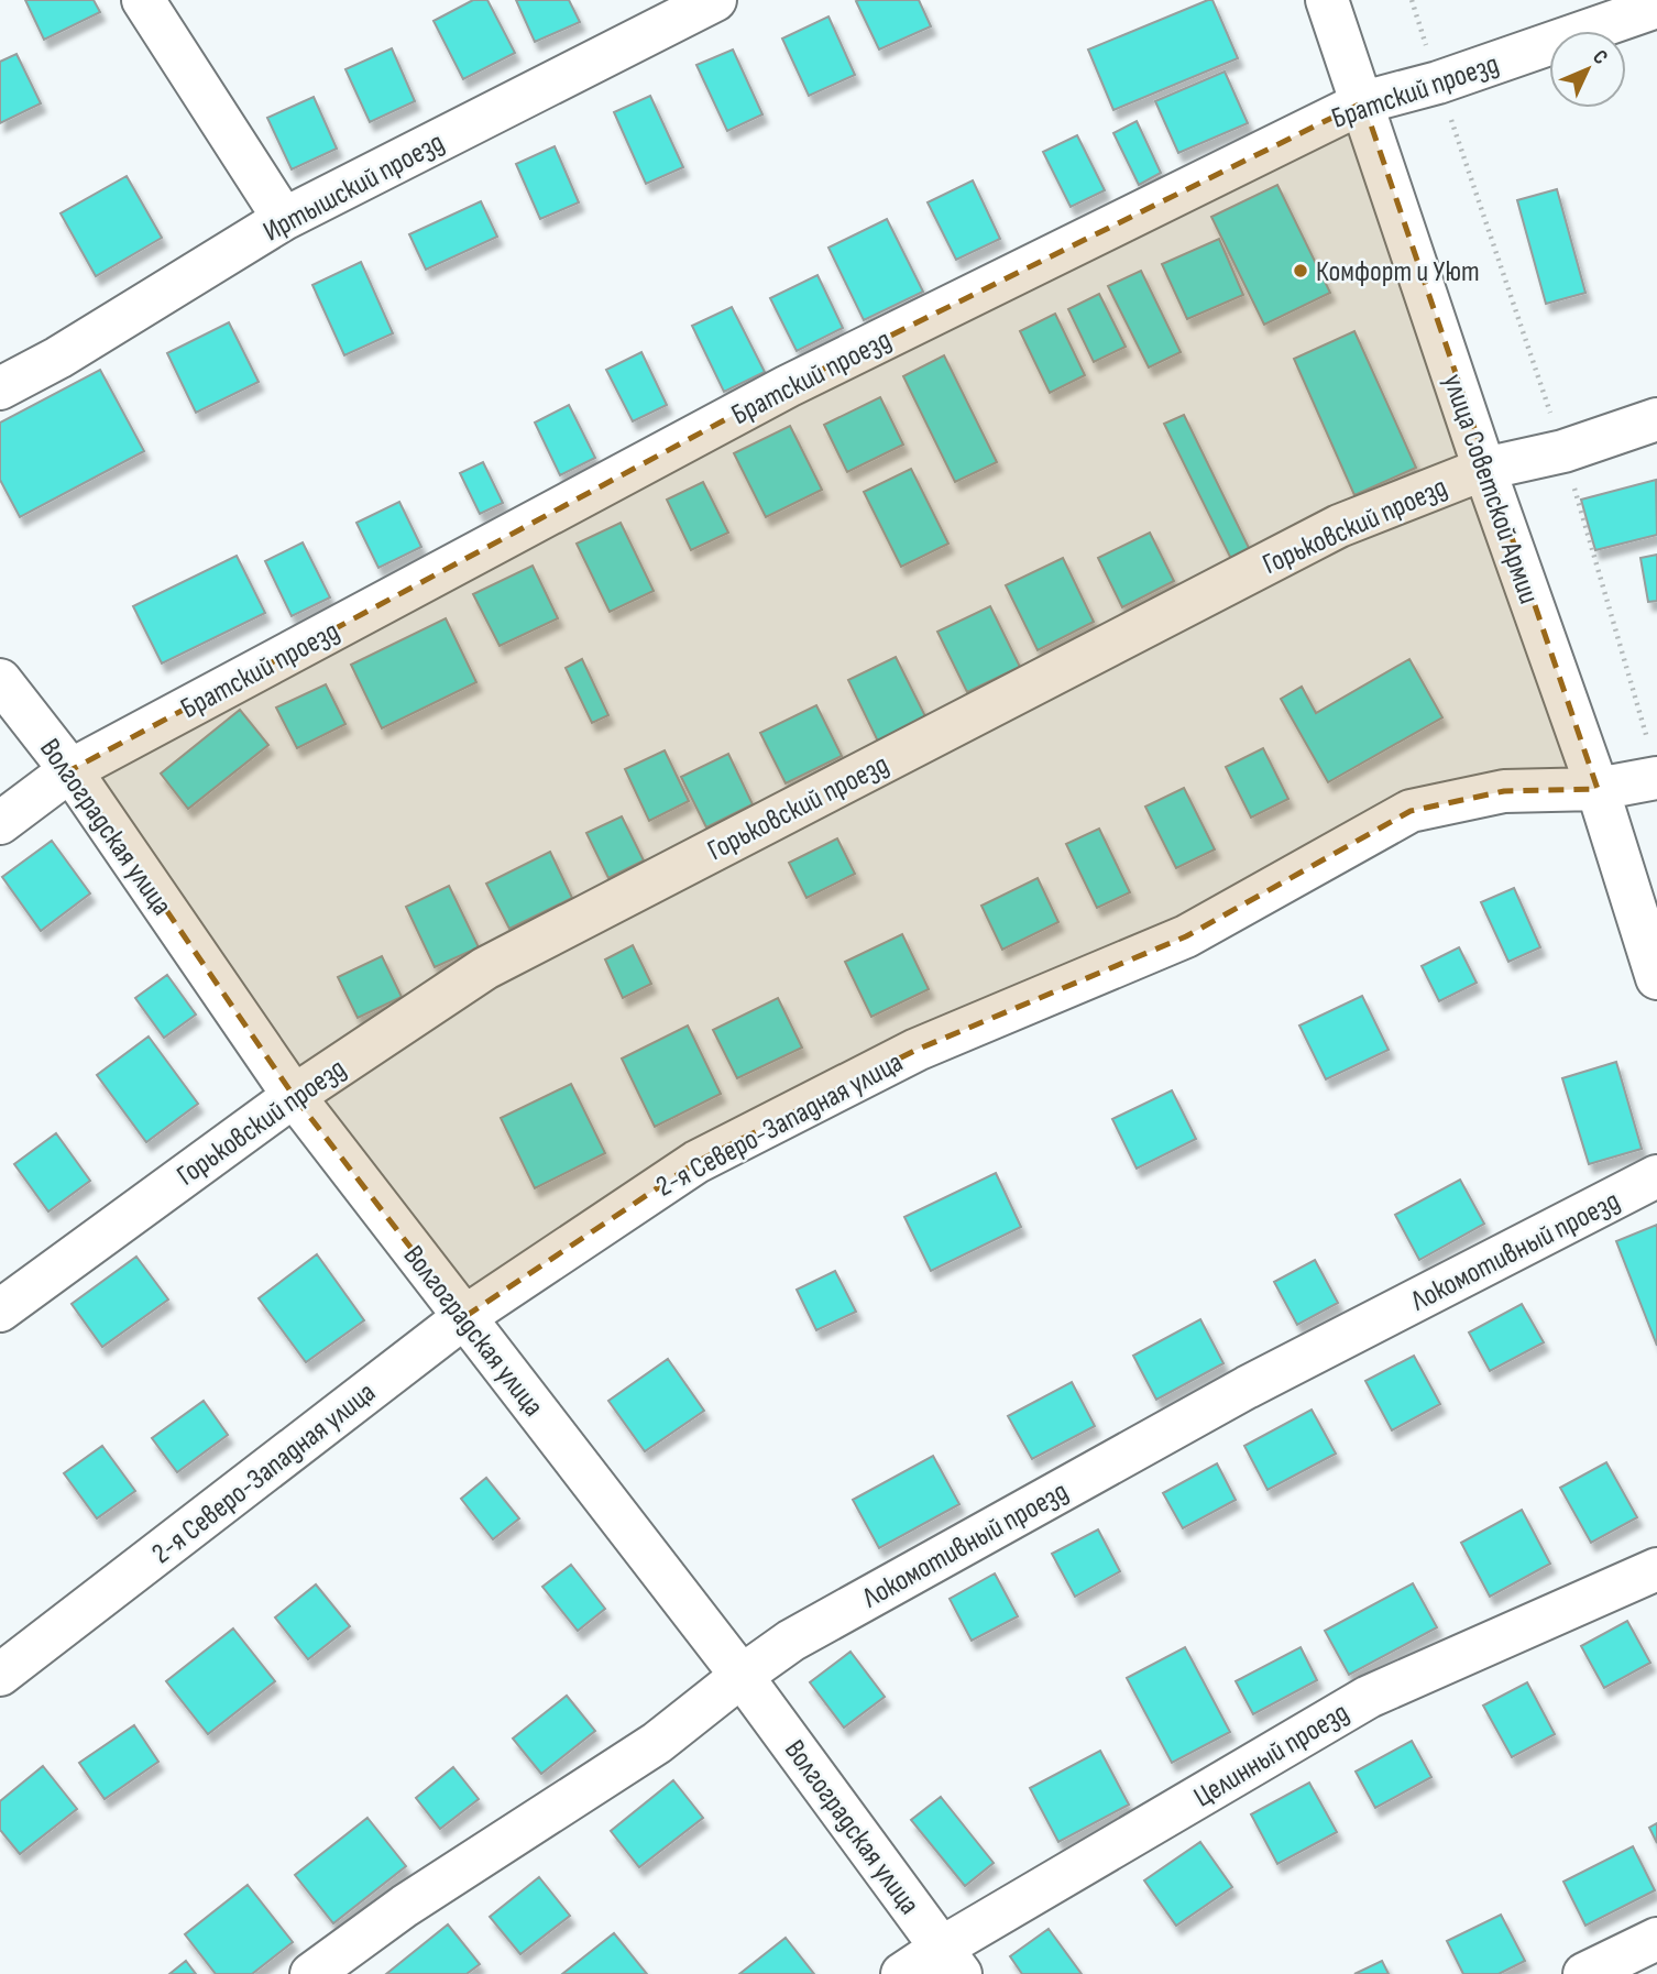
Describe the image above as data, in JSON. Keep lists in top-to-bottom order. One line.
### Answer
{"streets":{"street":["Братский проезд","Иртышский проезд","улица Советской Армии","Горьковский проезд","Волгоградская улица","2-я Северо-Западная улица","Локомотивный проезд","Целинный проезд"]},"crossings":[["Братский проезд","улица Советской Армии"],["Братский проезд","Волгоградская улица"],["улица Советской Армии","Горьковский проезд"],["улица Советской Армии","2-я Северо-Западная улица"],["Горьковский проезд","Волгоградская улица"],["Волгоградская улица","2-я Северо-Западная улица"],["Волгоградская улица","Локомотивный проезд"],["Волгоградская улица","Целинный проезд"]],"places":["Комфорт и Уют"],"north":"top right"}
